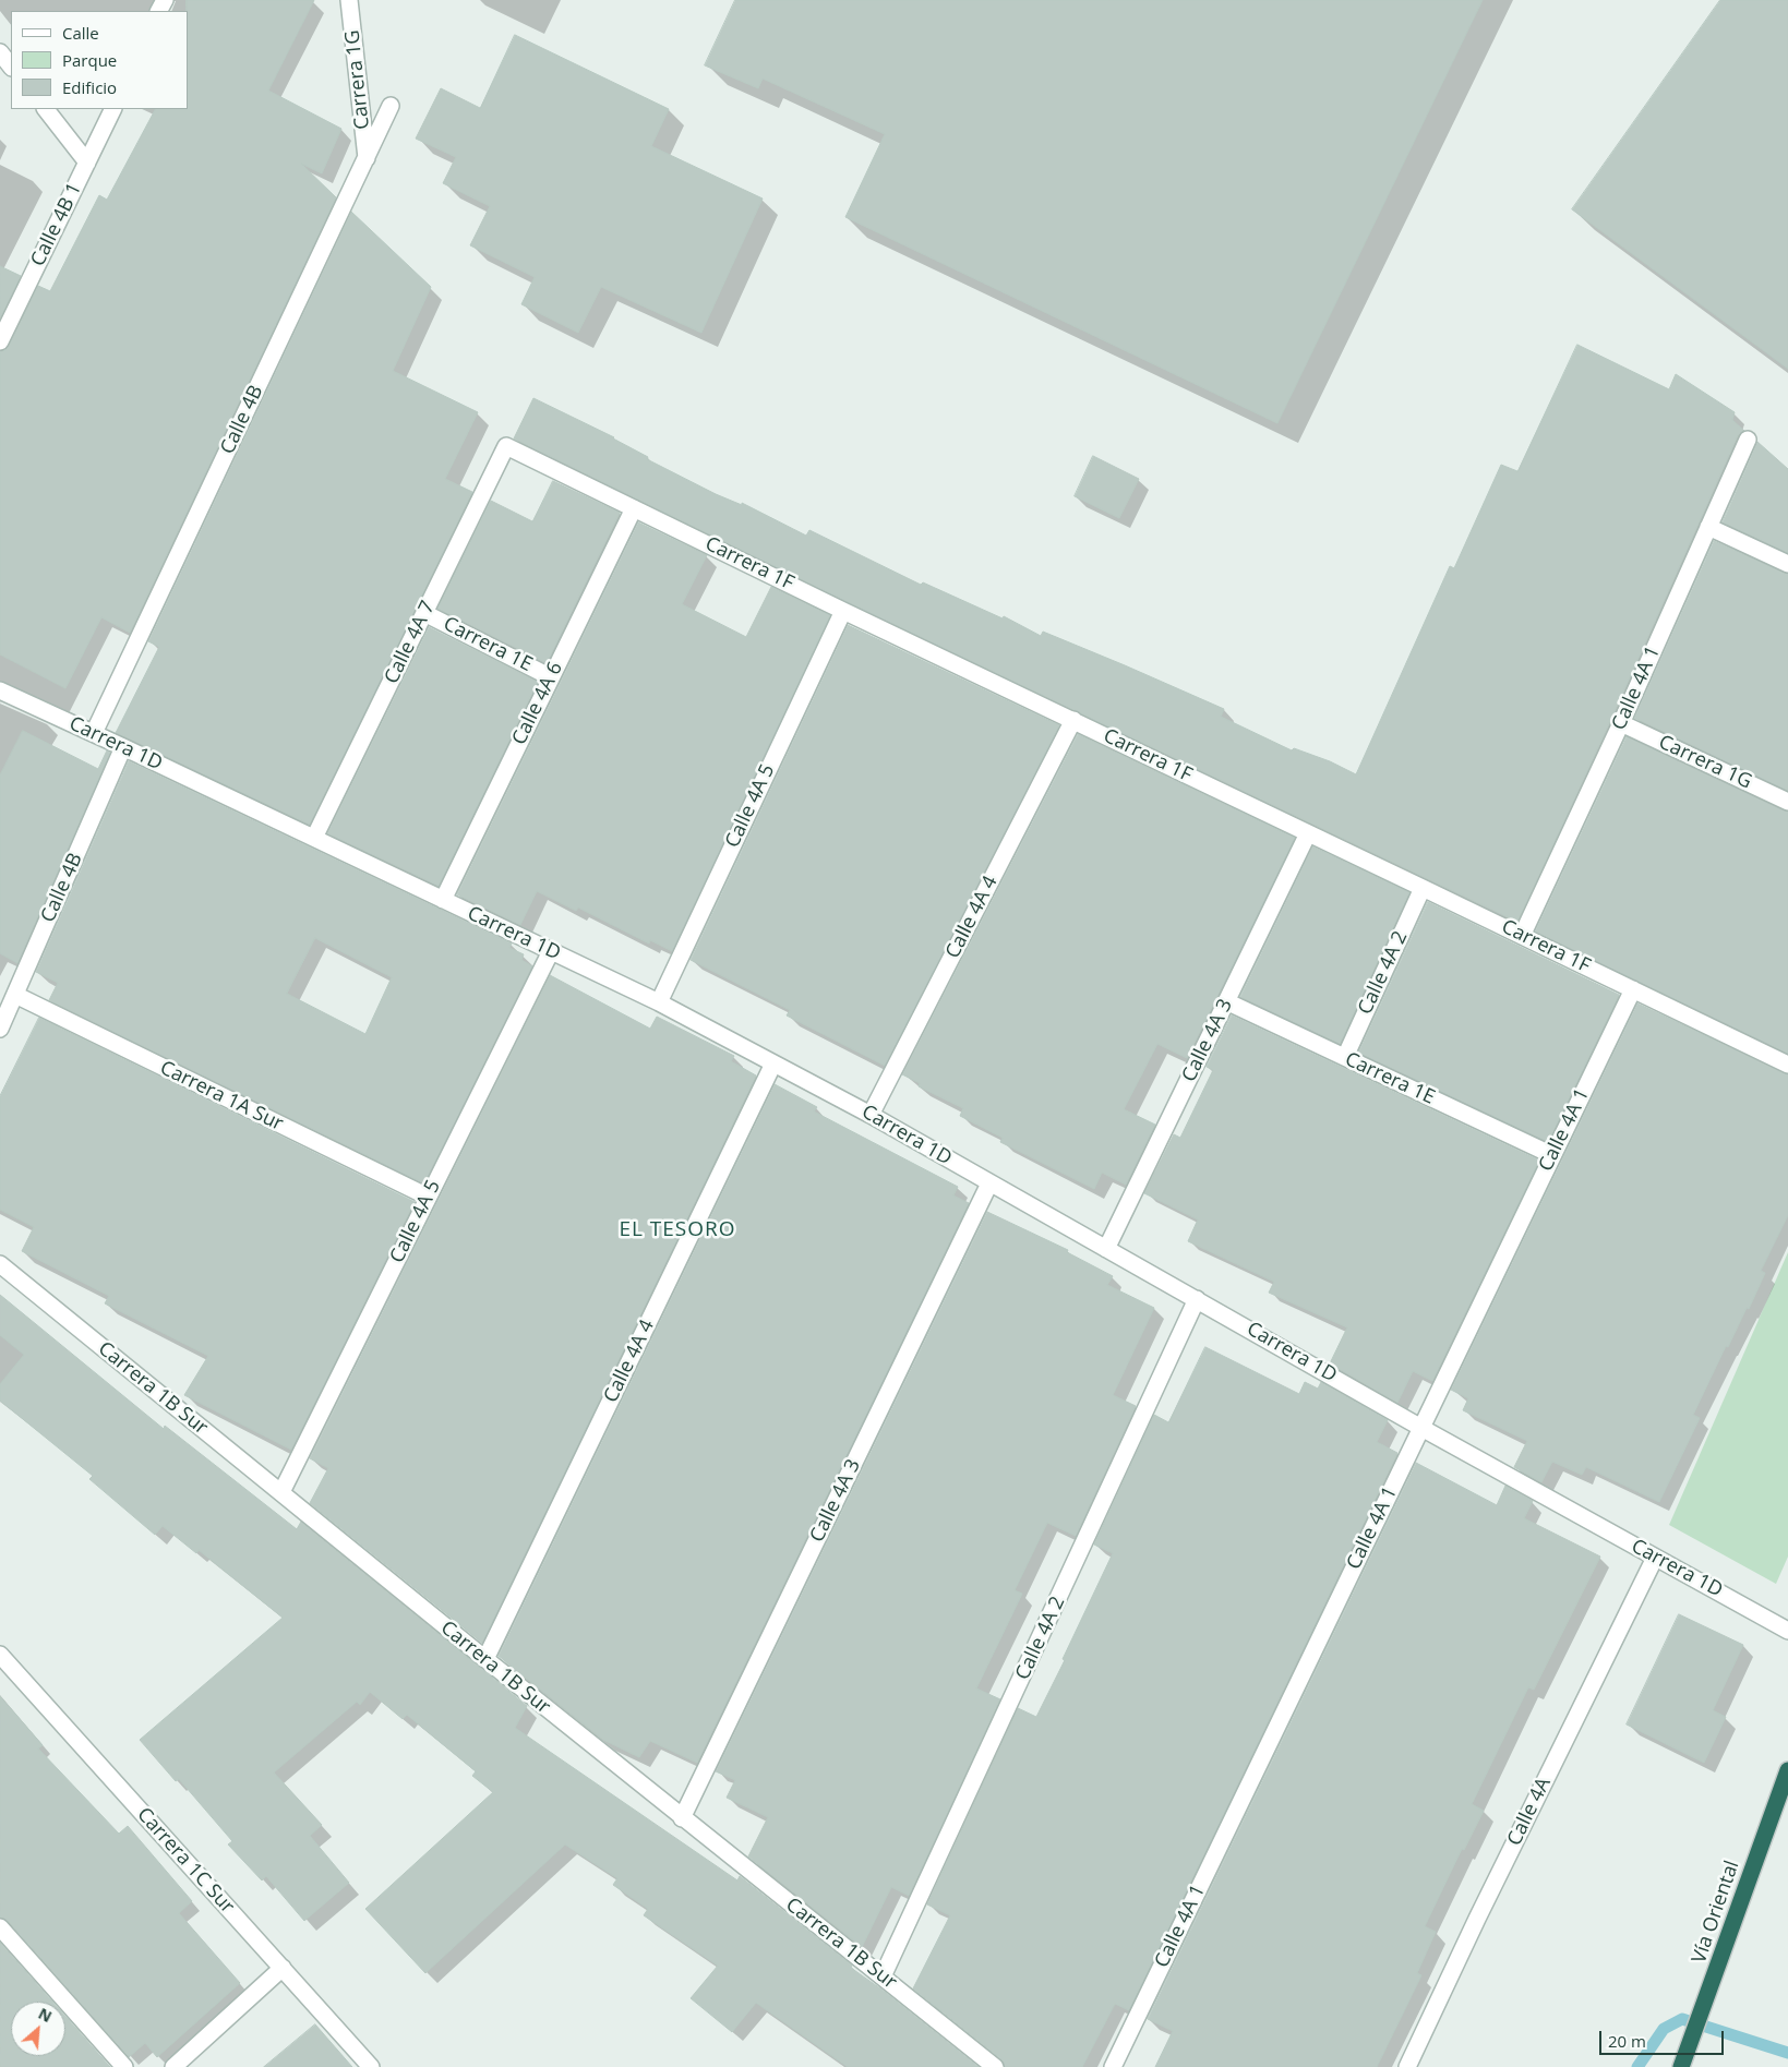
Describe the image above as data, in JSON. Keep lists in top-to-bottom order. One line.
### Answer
{"streets":{"highway":["Vía Oriental"],"street":["Carrera 1G","Calle 4B 1","Calle 4B","Carrera 1F","Calle 4A 7","Carrera 1E","Calle 4A 1","Calle 4A 6","Carrera 1D","Calle 4A 5","Calle 4A 4","Calle 4A 2","Calle 4A 3","Carrera 1A Sur","Carrera 1B Sur","Calle 4A","Carrera 1C Sur"]},"crossings":[["Carrera 1G","Calle 4B"],["Carrera 1G","Calle 4A 1"],["Calle 4B","Carrera 1D"],["Calle 4B","Carrera 1A Sur"],["Carrera 1F","Calle 4A 7"],["Carrera 1F","Calle 4A 1"],["Carrera 1F","Calle 4A 6"],["Carrera 1F","Calle 4A 5"],["Carrera 1F","Calle 4A 4"],["Carrera 1F","Calle 4A 2"],["Carrera 1F","Calle 4A 3"],["Calle 4A 7","Carrera 1E"],["Calle 4A 7","Carrera 1D"],["Carrera 1E","Calle 4A 1"],["Carrera 1E","Calle 4A 6"],["Carrera 1E","Calle 4A 2"],["Carrera 1E","Calle 4A 3"],["Calle 4A 1","Carrera 1D"],["Calle 4A 6","Carrera 1D"],["Carrera 1D","Calle 4A 5"],["Carrera 1D","Calle 4A 4"],["Carrera 1D","Calle 4A 2"],["Carrera 1D","Calle 4A 3"],["Carrera 1D","Calle 4A"],["Calle 4A 5","Carrera 1A Sur"],["Calle 4A 5","Carrera 1B Sur"],["Calle 4A 4","Carrera 1B Sur"],["Calle 4A 2","Carrera 1B Sur"],["Calle 4A 3","Carrera 1B Sur"]],"districts":["EL TESORO"],"legend":["Calle","Parque","Edificio"],"scale_bar":"20 m","north":"top right"}
